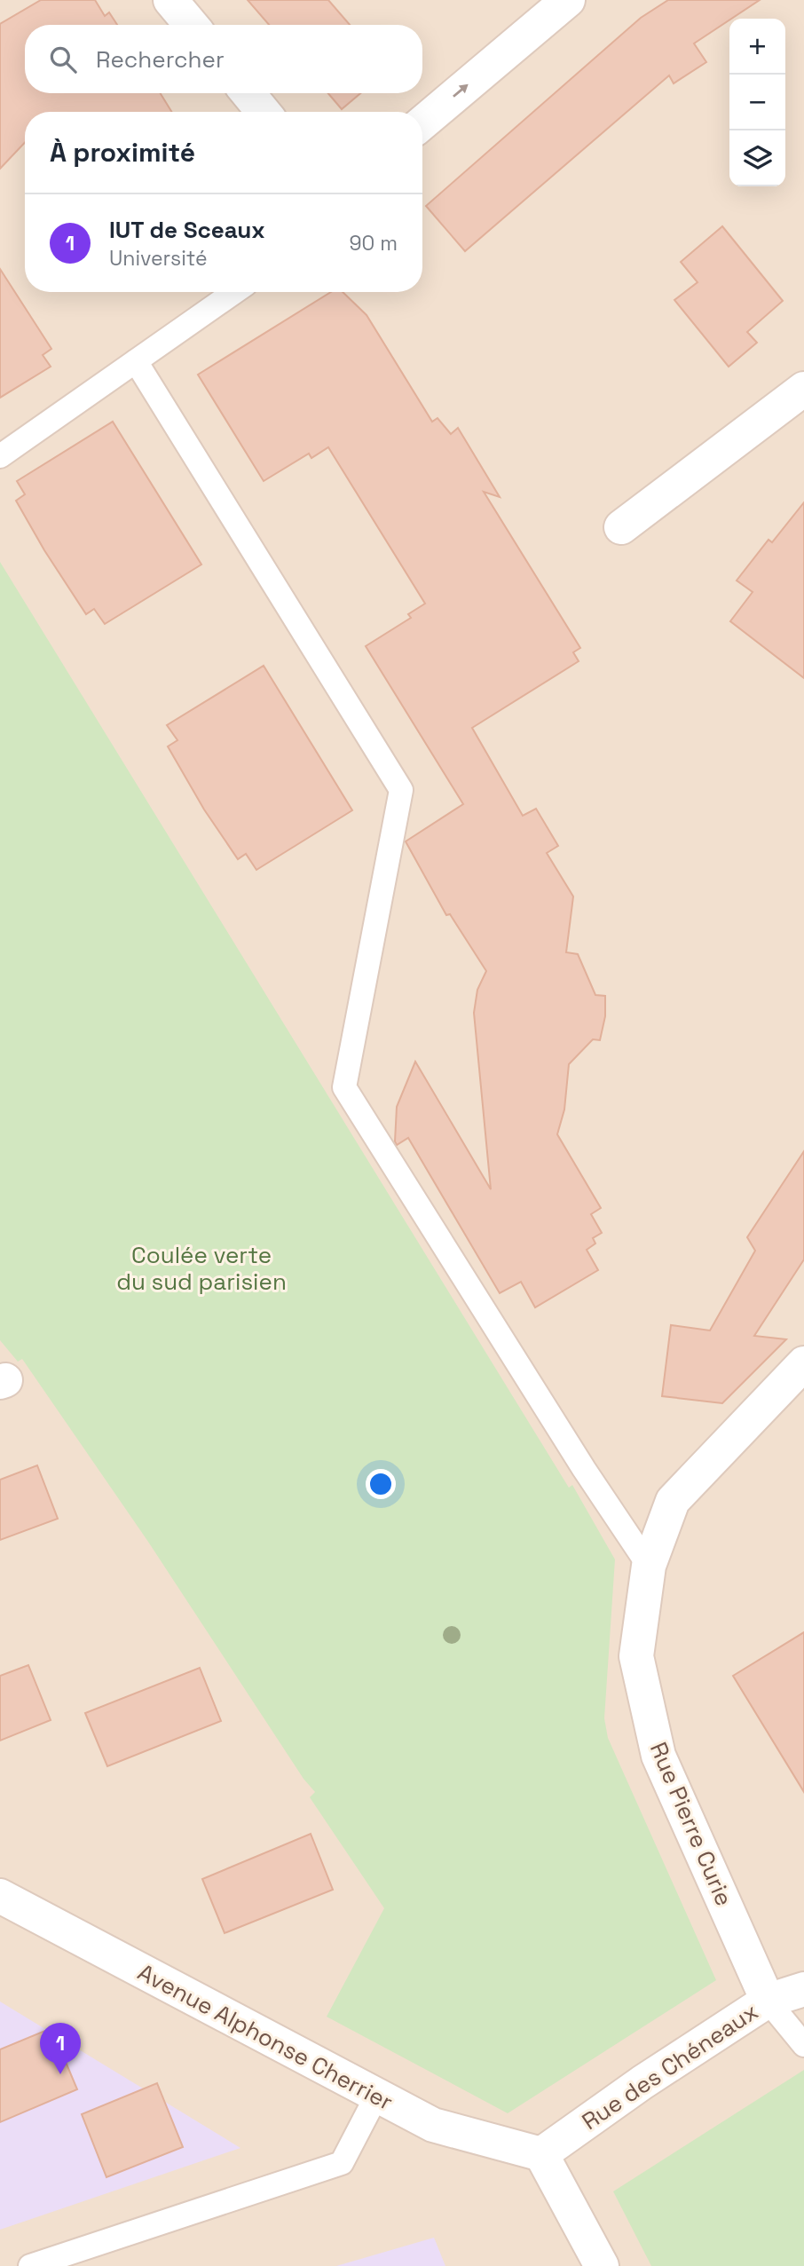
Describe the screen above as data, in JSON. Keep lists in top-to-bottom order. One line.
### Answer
{"streets":{"street":["Rue Pierre Curie","Avenue Alphonse Cherrier","Rue des Chéneaux"]},"crossings":[["Rue Pierre Curie","Rue des Chéneaux"],["Avenue Alphonse Cherrier","Rue des Chéneaux"]],"parks":["Coulée verte du sud parisien"],"page":{"map_buttons":["+","−"],"search":"Rechercher","heading":"À proximité","list":[{"mark":"1","name":"IUT de Sceaux","note":"Université","value":"90 m"}],"pins":"1"}}
